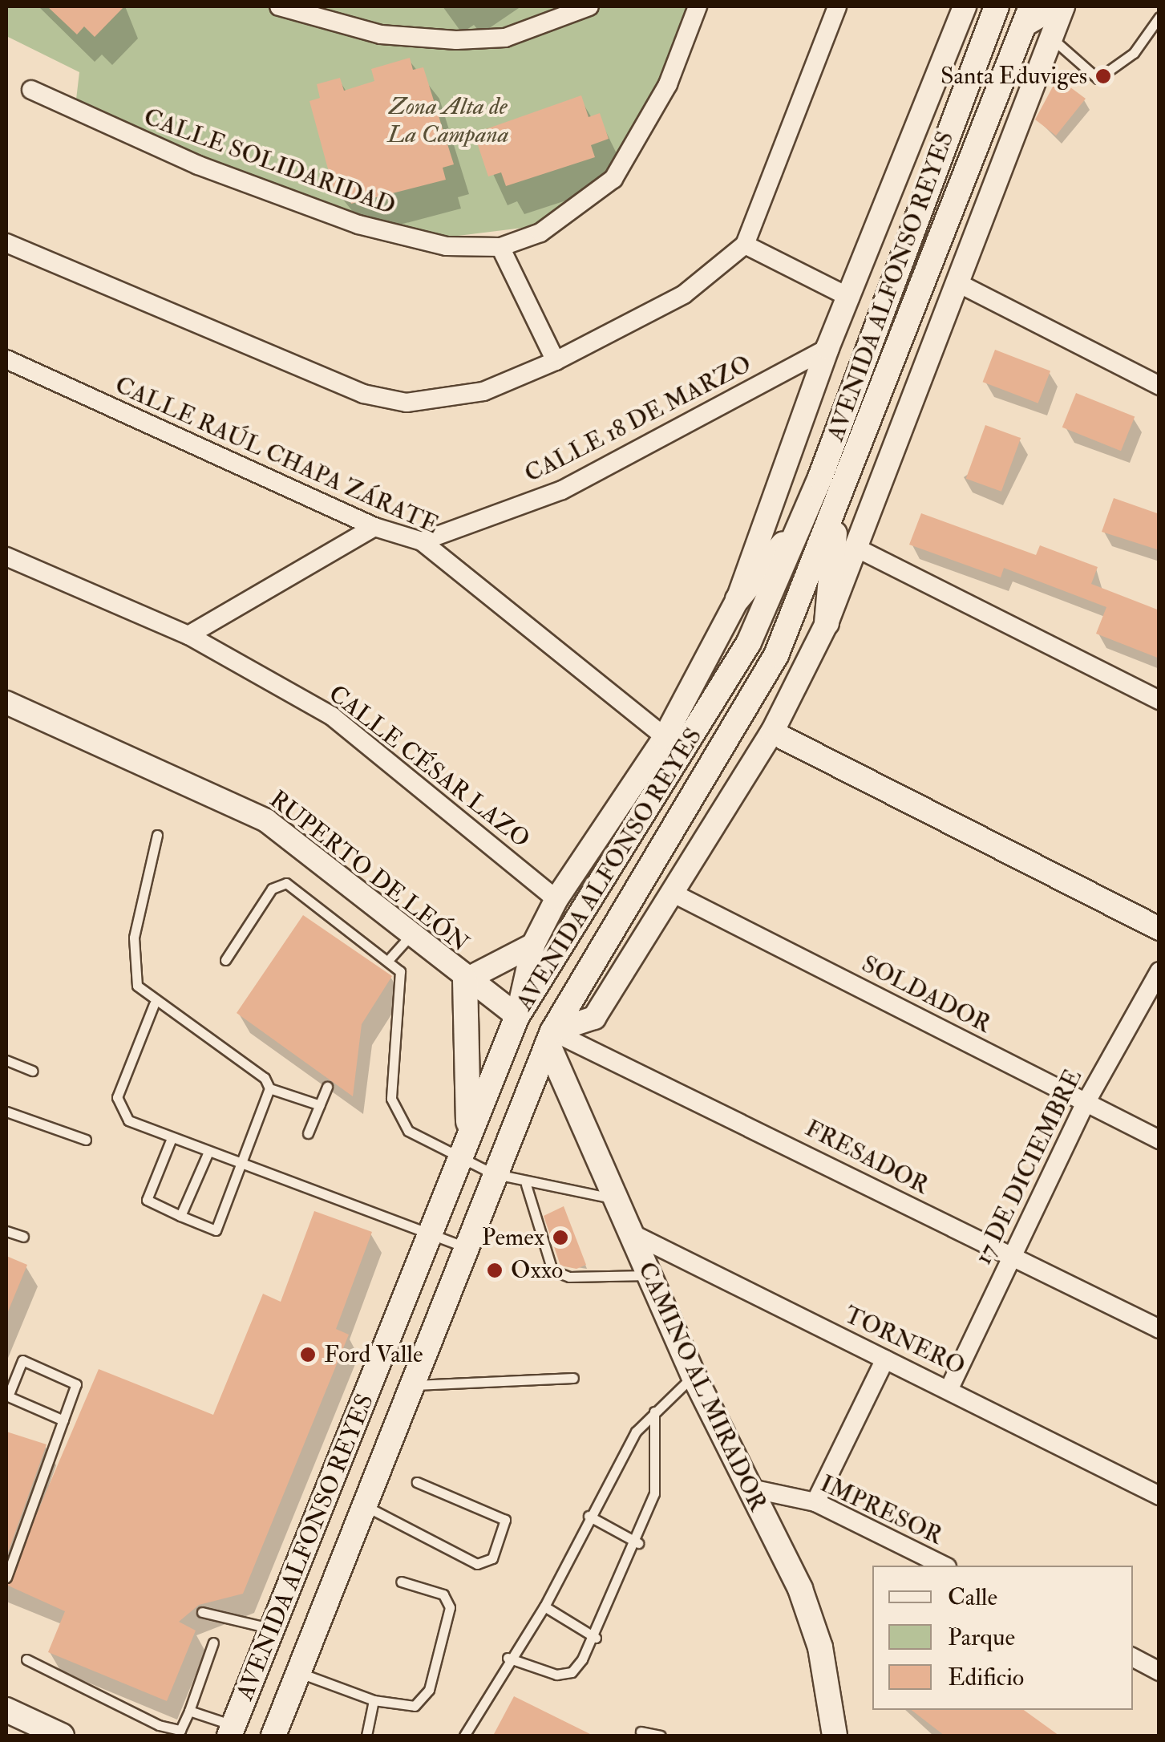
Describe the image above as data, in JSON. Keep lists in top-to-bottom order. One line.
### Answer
{"streets":{"main road":["AVENIDA ALFONSO REYES","CAMINO AL MIRADOR"],"street":["CALLE SOLIDARIDAD","CALLE 18 DE MARZO","CALLE RAÚL CHAPA ZÁRATE","CALLE CÉSAR LAZO","RUPERTO DE LEÓN","SOLDADOR","FRESADOR","17 DE DICIEMBRE","TORNERO","IMPRESOR"]},"crossings":[["AVENIDA ALFONSO REYES","RUPERTO DE LEÓN"],["AVENIDA ALFONSO REYES","FRESADOR"],["AVENIDA ALFONSO REYES","CAMINO AL MIRADOR"],["CALLE 18 DE MARZO","CALLE RAÚL CHAPA ZÁRATE"],["SOLDADOR","17 DE DICIEMBRE"],["FRESADOR","17 DE DICIEMBRE"],["FRESADOR","CAMINO AL MIRADOR"],["17 DE DICIEMBRE","TORNERO"],["TORNERO","CAMINO AL MIRADOR"],["CAMINO AL MIRADOR","IMPRESOR"]],"parks":["Zona Alta de La Campana"],"places":["Santa Eduviges","Pemex","Oxxo","Ford Valle"],"legend":["Calle","Parque","Edificio"]}
